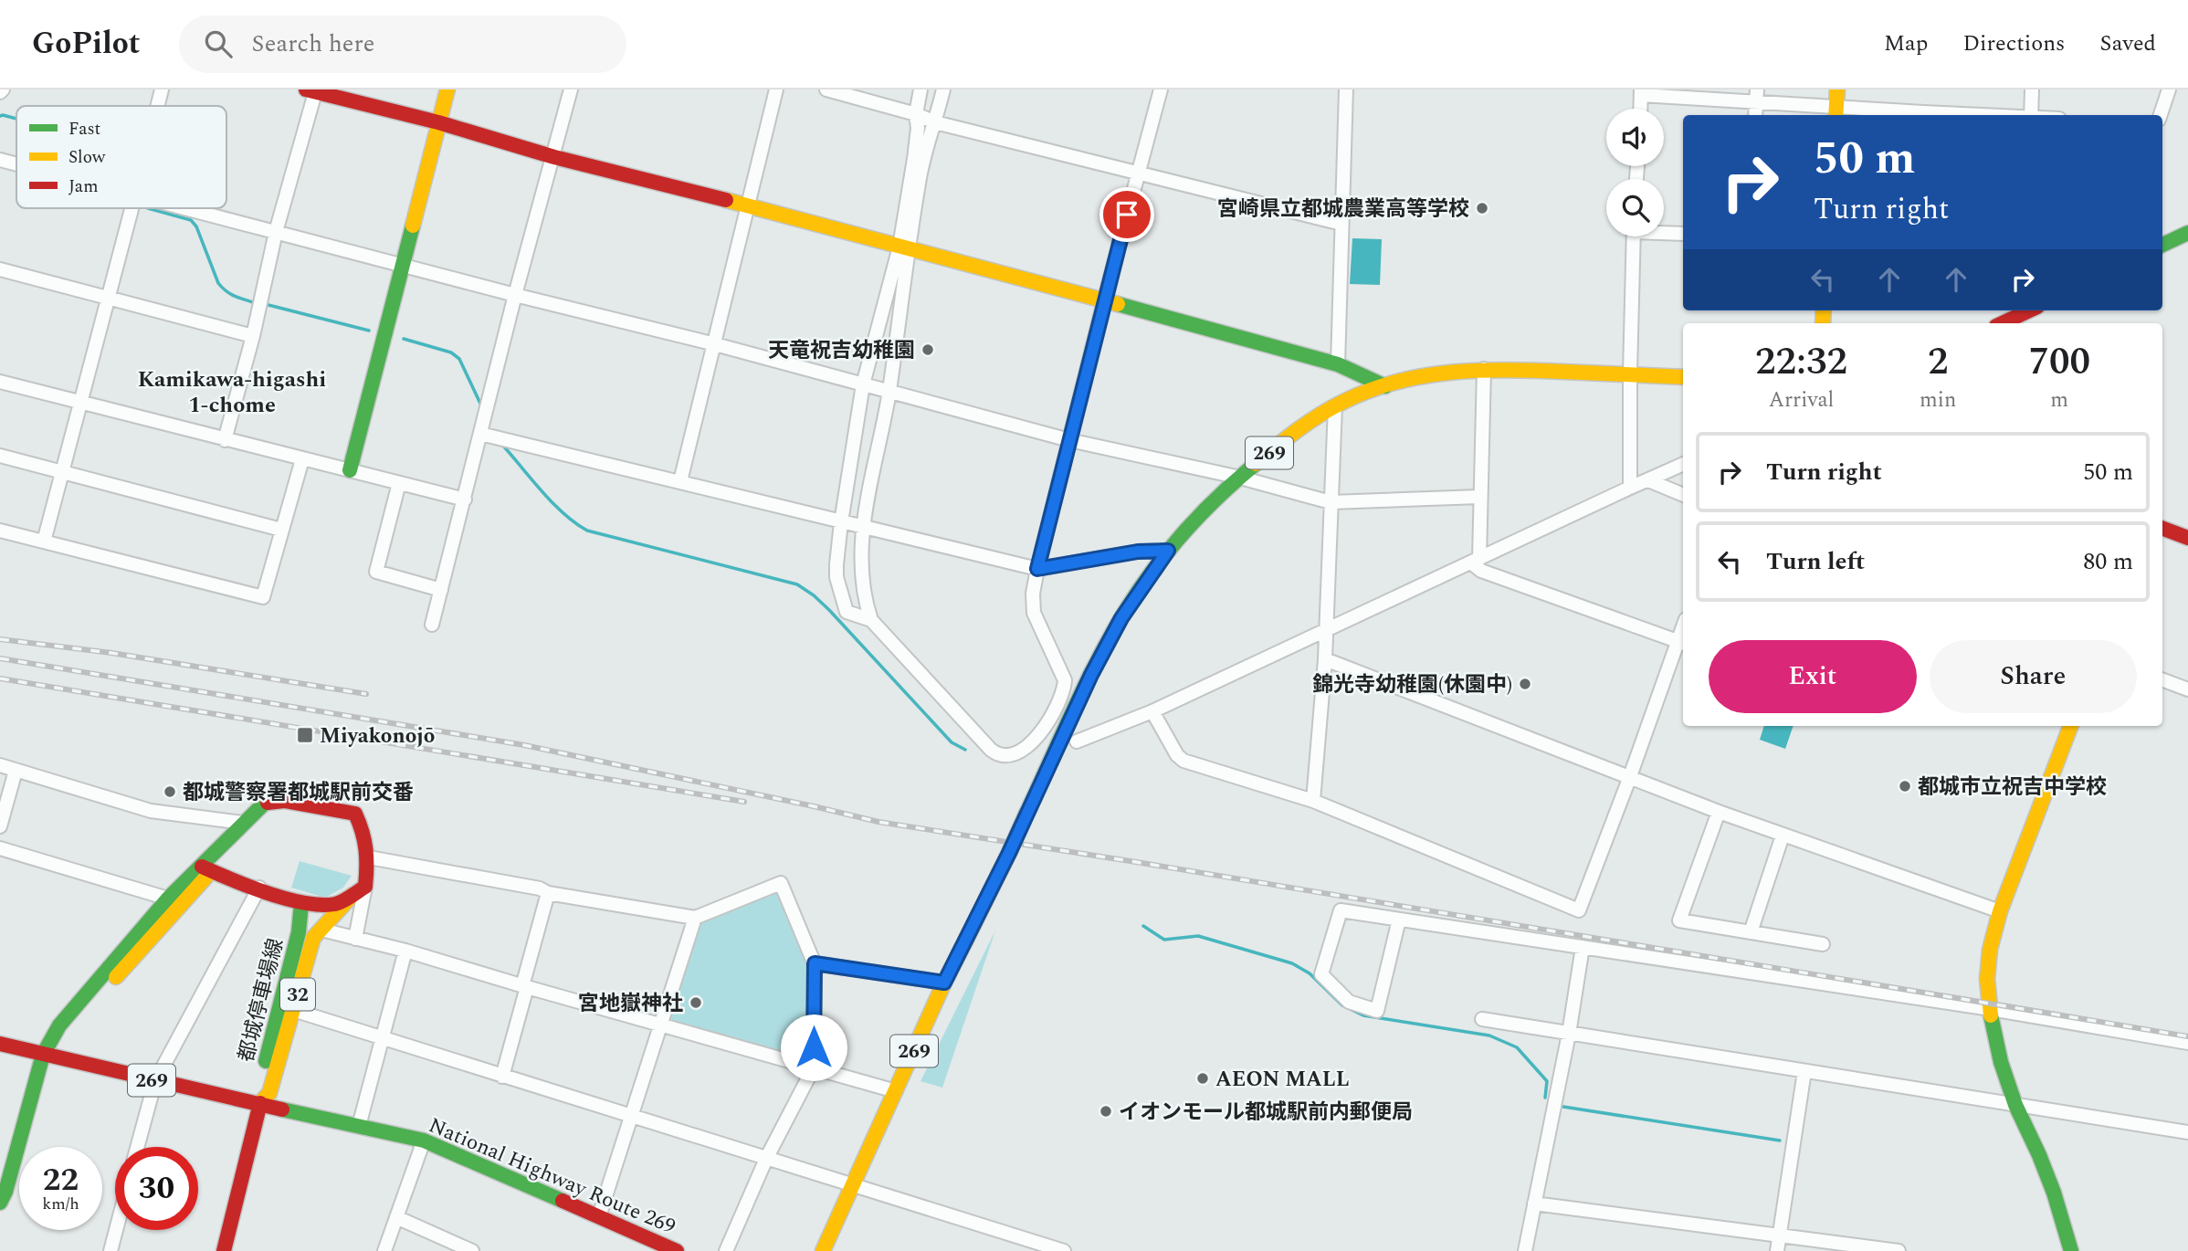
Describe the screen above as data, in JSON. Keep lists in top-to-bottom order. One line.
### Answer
{"streets":{"main road":["269","32","都城停車場線","National Highway Route 269"]},"crossings":[["都城停車場線","National Highway Route 269"]],"districts":["Kamikawa-higashi 1-chome"],"places":{"other":["宮崎県立都城農業高等学校","天竜祝吉幼稚園","錦光寺幼稚園(休園中)","都城市立祝吉中学校","都城警察署都城駅前交番","宮地嶽神社","AEON MALL","イオンモール都城駅前内郵便局"],"transit":["Miyakonojō"]},"legend":["Fast","Slow","Jam"],"page":{"header":"GoPilot","search":"Search here","nav":["Map","Directions","Saved"],"turn":["50 m","Turn right"],"eta":["22:32","Arrival","2","min","700","m"],"list":[{"name":"Turn right","value":"50 m"},{"name":"Turn left","value":"80 m"}],"buttons":["Exit","Share"],"speed":"22 km/h","limit":"30"}}
